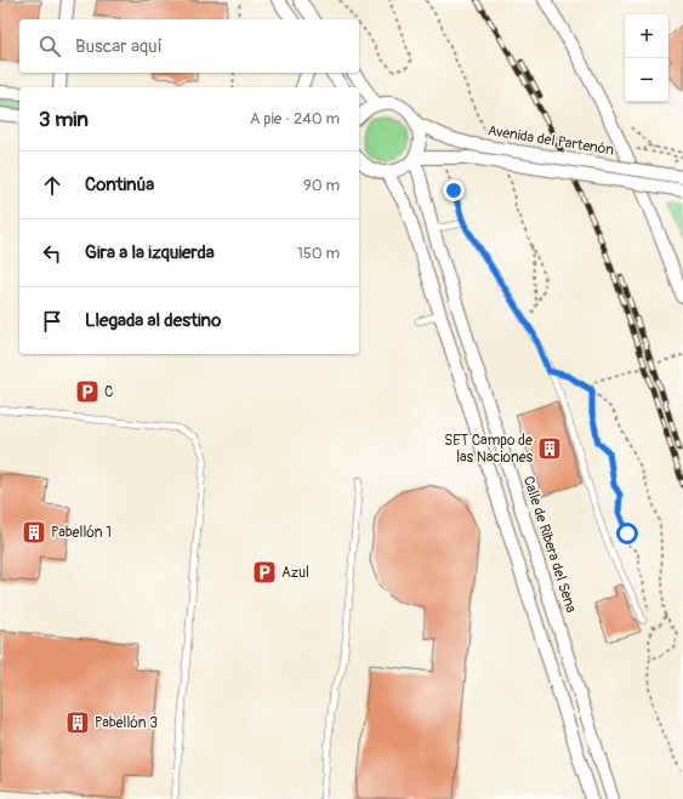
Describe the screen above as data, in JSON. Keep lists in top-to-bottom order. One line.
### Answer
{"streets":{"street":["Avenida del Partenón","Calle de Ribera del Sena"]},"crossings":[["Avenida del Partenón","Calle de Ribera del Sena"]],"places":{"parking":["C","Azul"],"building":["SET Campo de las Naciones","Pabellón 1","Pabellón 3"]},"page":{"map_buttons":["+","−"],"search":"Buscar aquí","heading":["3 min","A pie · 240 m"],"list":[["Continúa","90 m"],["Gira a la izquierda","150 m"],"Llegada al destino"]}}
